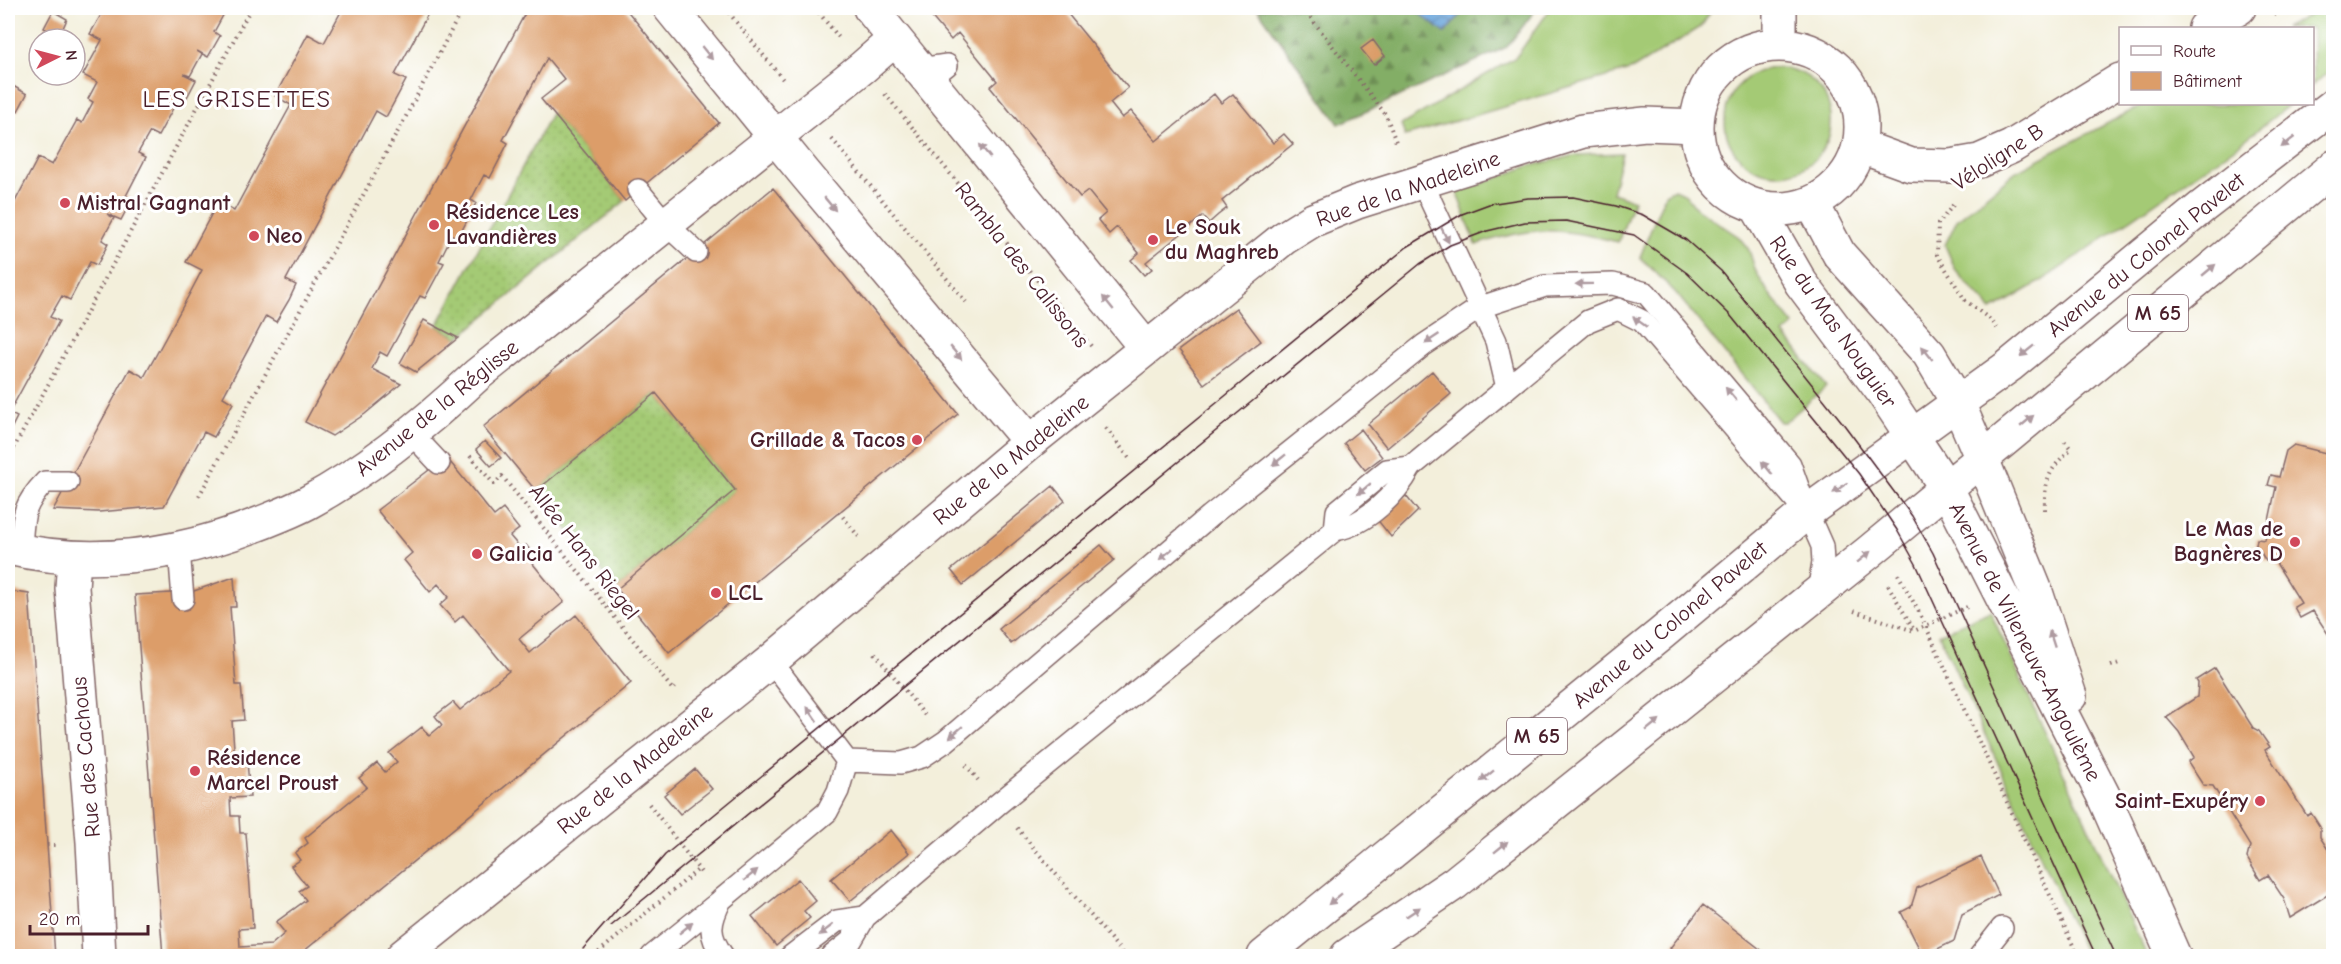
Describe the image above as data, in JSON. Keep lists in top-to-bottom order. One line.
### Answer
{"streets":{"street":["Rue de la Madeleine","Avenue du Colonel Pavelet","Rambla des Calissons","M 65","Rue du Mas Nouguier","Avenue de la Réglisse","Avenue de Villeneuve-Angoulème","Rue des Cachous"],"path":["Véloligne B","Allée Hans Riegel"]},"crossings":[["Rue de la Madeleine","Rambla des Calissons"],["Rue de la Madeleine","Rue du Mas Nouguier"],["Rue de la Madeleine","Allée Hans Riegel"],["Avenue du Colonel Pavelet","Rue du Mas Nouguier"],["M 65","Avenue de Villeneuve-Angoulème"],["Avenue de la Réglisse","Allée Hans Riegel"],["Avenue de la Réglisse","Rue des Cachous"]],"districts":["LES GRISETTES"],"places":["Mistral Gagnant","Résidence Les Lavandières","Neo","Le Souk du Maghreb","Grillade & Tacos","Le Mas de Bagnères D","Galicia","LCL","Résidence Marcel Proust","Saint-Exupéry"],"legend":["Route","Bâtiment"],"scale_bar":"20 m","north":"right"}
